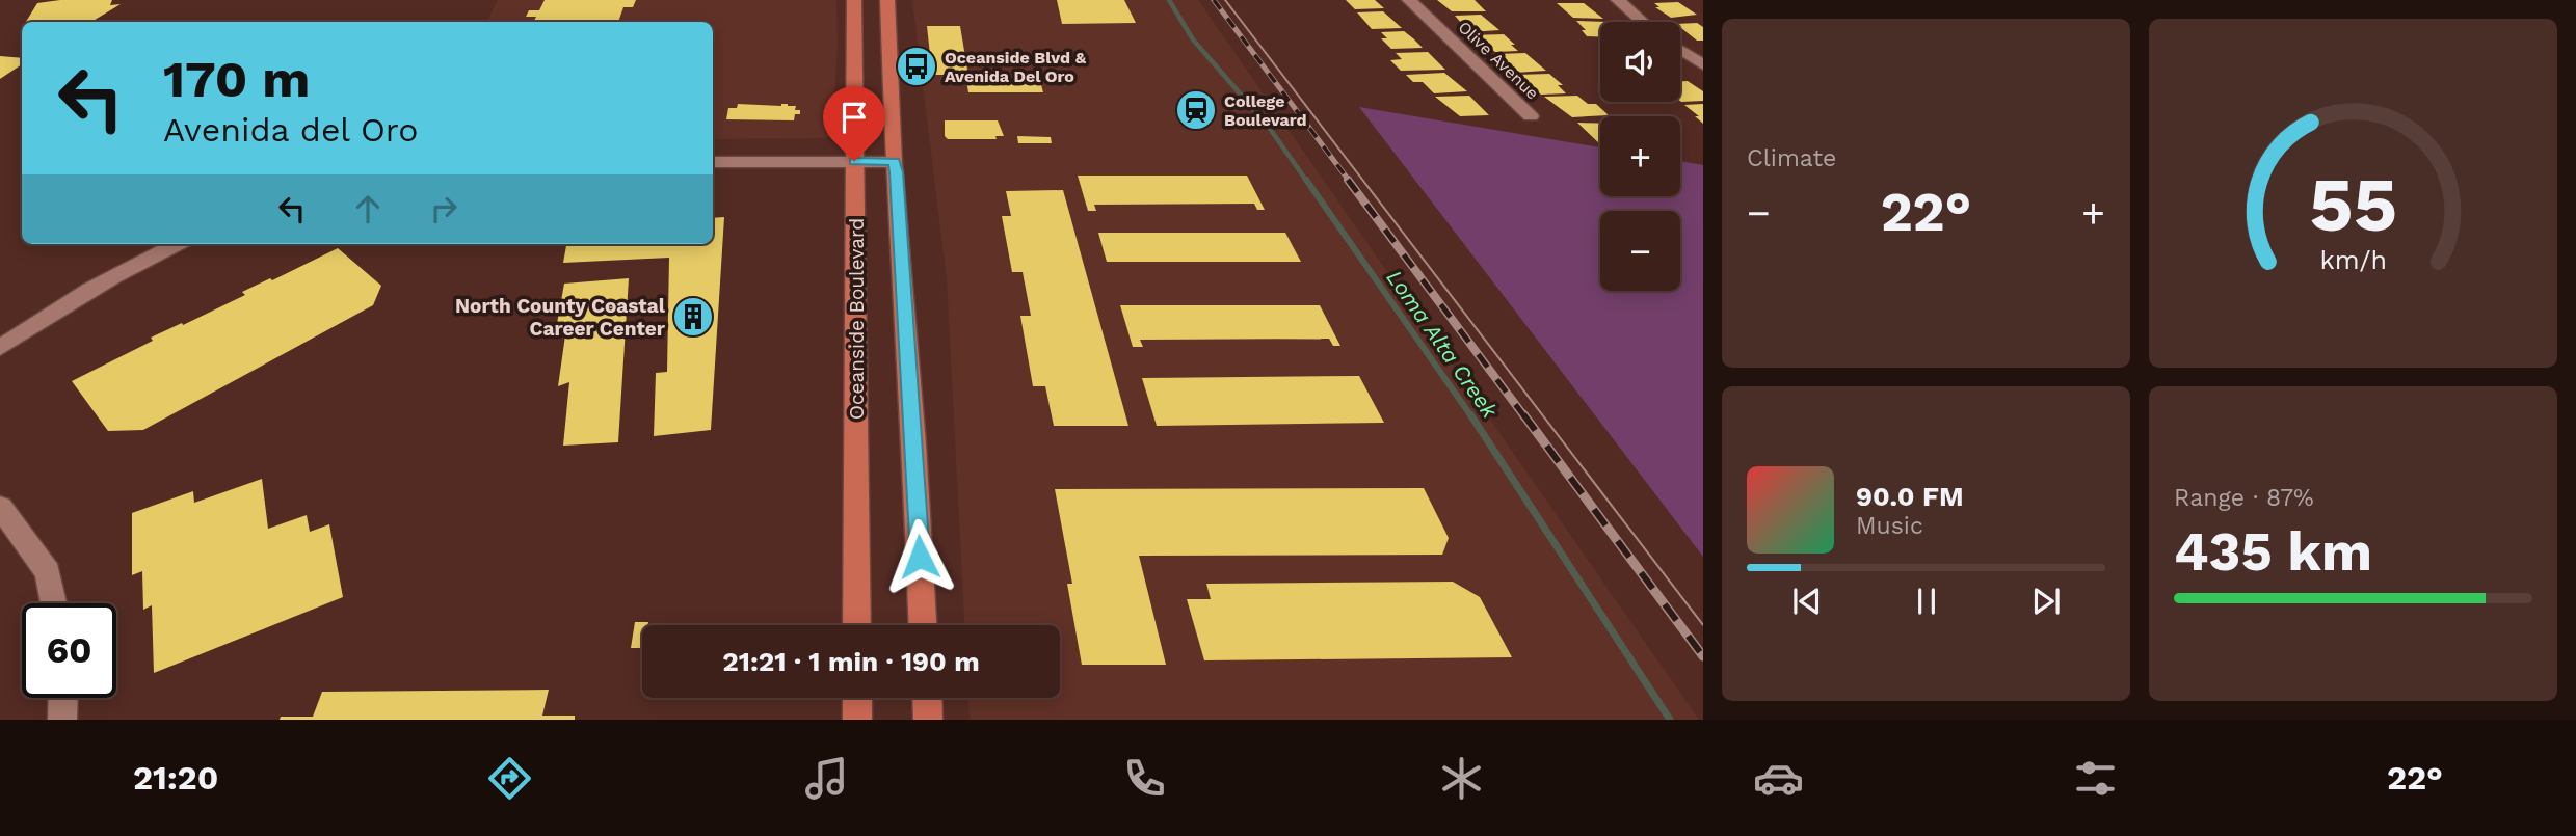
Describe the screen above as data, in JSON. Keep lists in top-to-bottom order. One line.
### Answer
{"streets":{"main road":["Oceanside Boulevard"],"street":["Olive Avenue"]},"water":["Loma Alta Creek"],"places":{"bus stop":["Oceanside Blvd & Avenida Del Oro"],"station":["College Boulevard"],"building":["North County Coastal Career Center"]},"page":{"tile":["Climate",["Range · 87%","435 km"]],"map_buttons":["+","−"],"turn":["170 m","Avenida del Oro"],"heat":["−","22°","+"],"song":["90.0 FM","Music"],"limit":"60","trip":"21:21 · 1 min · 190 m","tabs":["21:20","22°"],"gauge":["55","km/h"]}}
